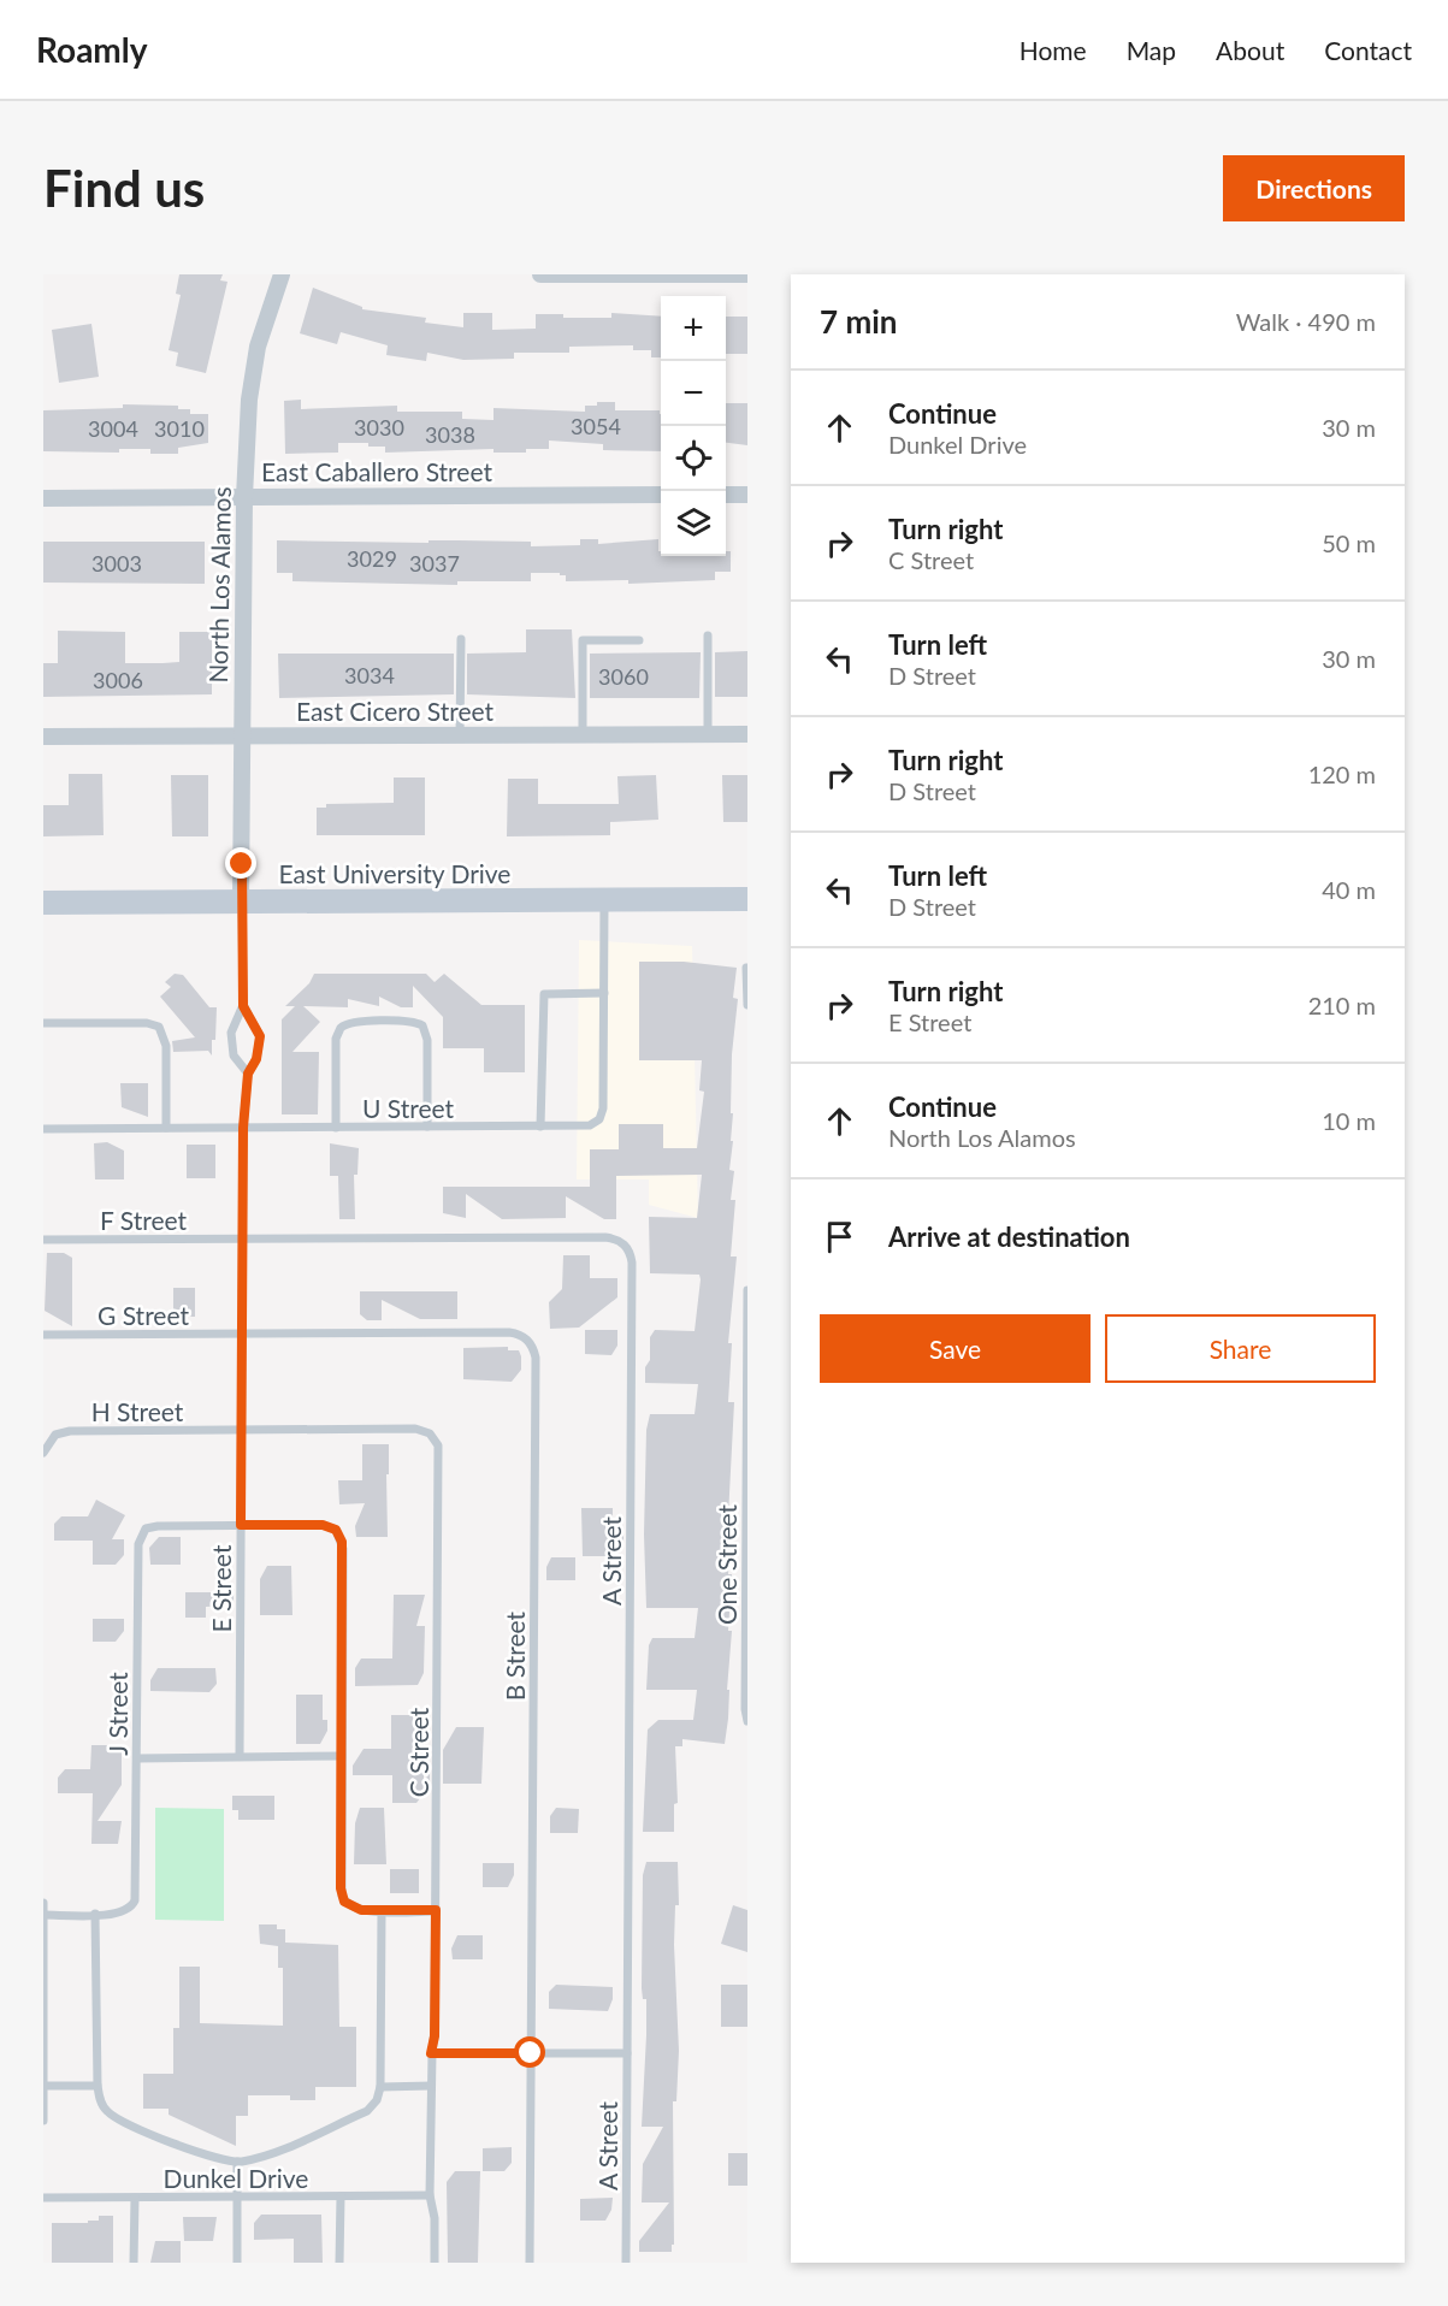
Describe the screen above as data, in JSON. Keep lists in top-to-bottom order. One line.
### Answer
{"streets":{"main road":["East University Drive"],"street":["East Caballero Street","North Los Alamos","East Cicero Street"],"lane":["U Street","F Street","G Street","H Street","A Street","One Street","E Street","B Street","J Street","C Street","Dunkel Drive"]},"crossings":[["East Caballero Street","North Los Alamos"],["North Los Alamos","East Cicero Street"],["North Los Alamos","East University Drive"],["North Los Alamos","E Street"],["East University Drive","U Street"],["East University Drive","E Street"],["U Street","E Street"],["F Street","A Street"],["F Street","E Street"],["G Street","E Street"],["G Street","B Street"],["H Street","E Street"],["H Street","C Street"],["A Street","E Street"],["E Street","B Street"],["E Street","J Street"],["E Street","C Street"],["C Street","Dunkel Drive"]],"house_numbers":["3054","3030","3004","3010","3038","3029","3003","3037","3034","3060","3006"],"page":{"header":"Roamly","nav":["Home","Map","About","Contact"],"buttons":["Directions",["Save","Share"]],"title":"Find us","heading":["7 min","Walk · 490 m"],"map_buttons":["+","−"],"list":[["Continue","Dunkel Drive","30 m"],["Turn right","C Street","50 m"],["Turn left","D Street","30 m"],["Turn right","D Street","120 m"],["Turn left","D Street","40 m"],["Turn right","E Street","210 m"],["Continue","North Los Alamos","10 m"],"Arrive at destination"]}}
